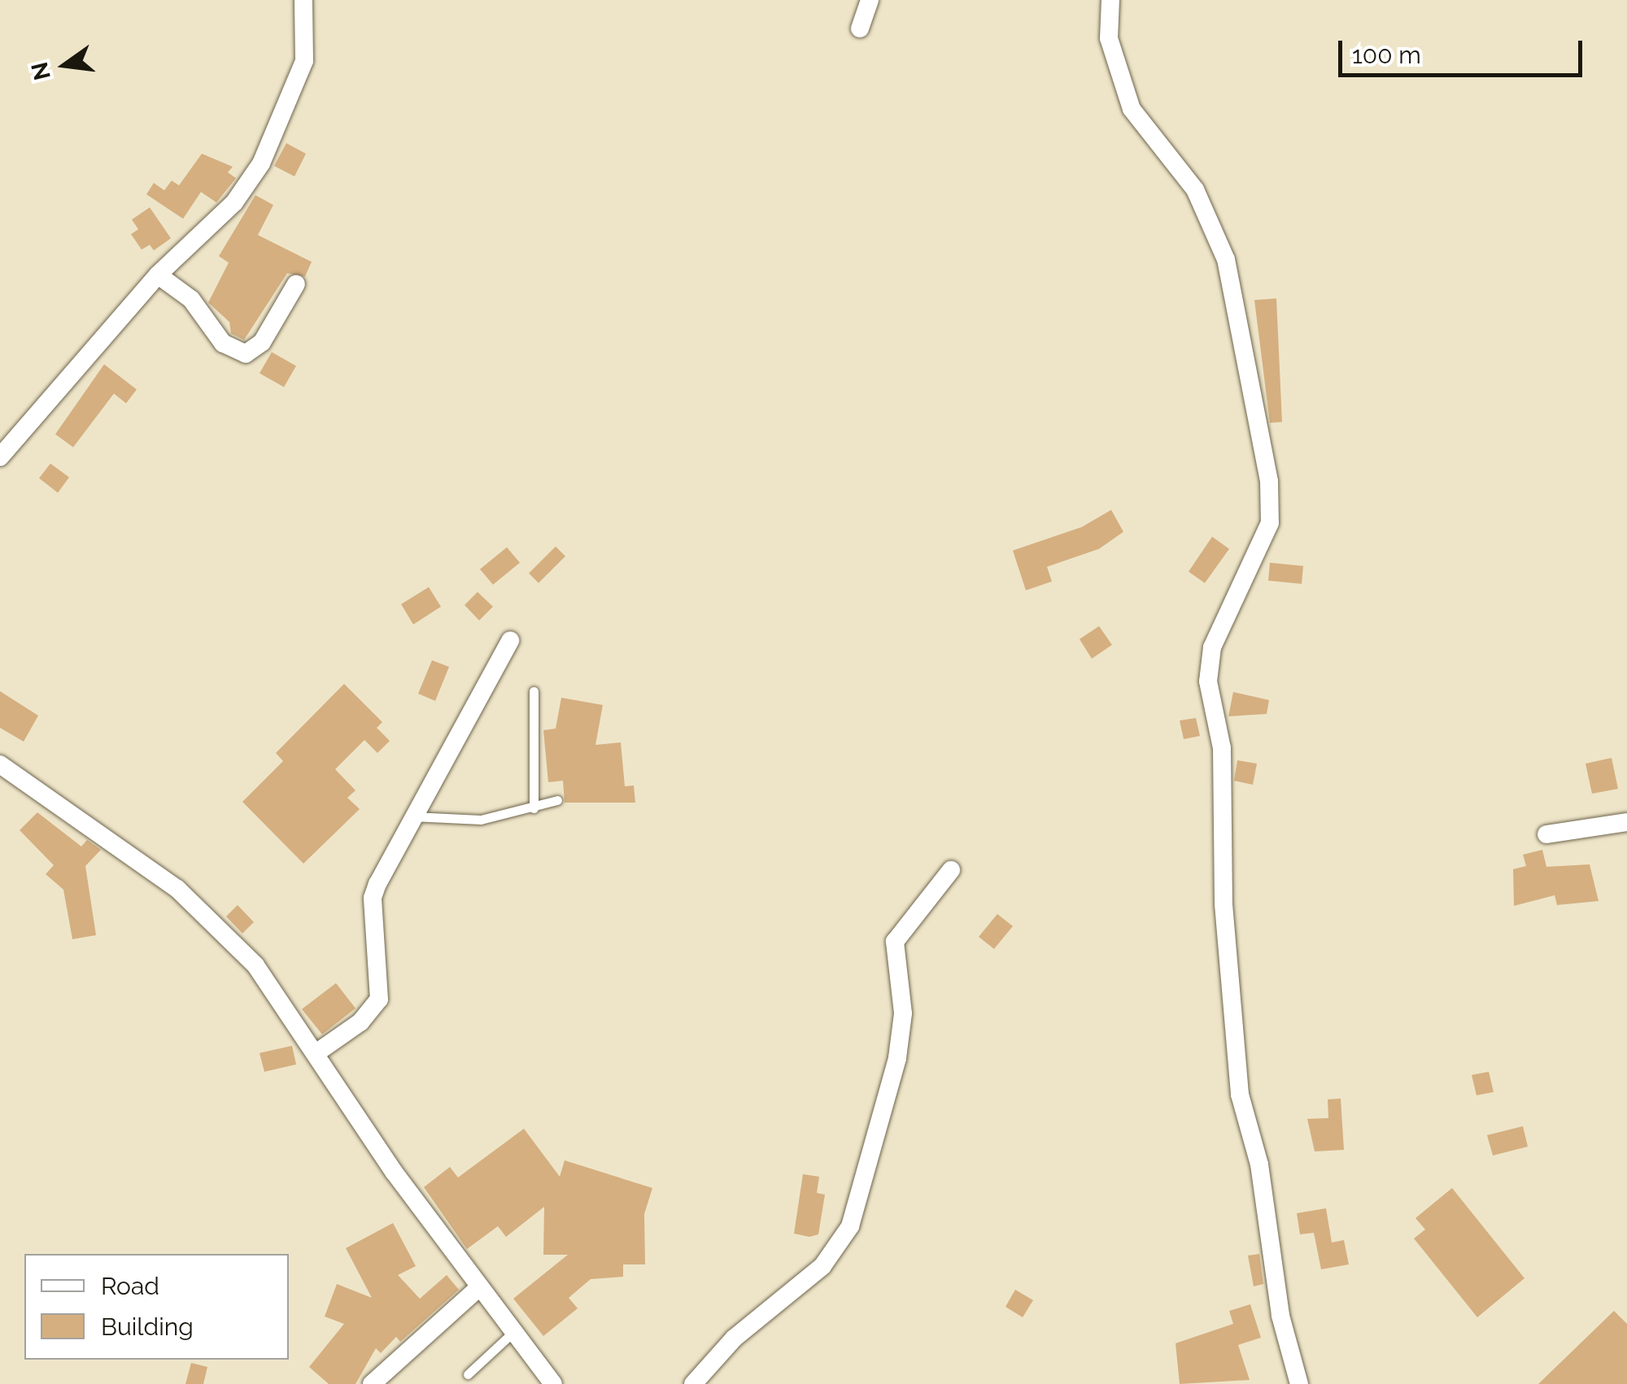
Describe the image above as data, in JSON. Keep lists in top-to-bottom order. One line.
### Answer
{"legend":["Road","Building"],"scale_bar":"100 m","north":"left"}
